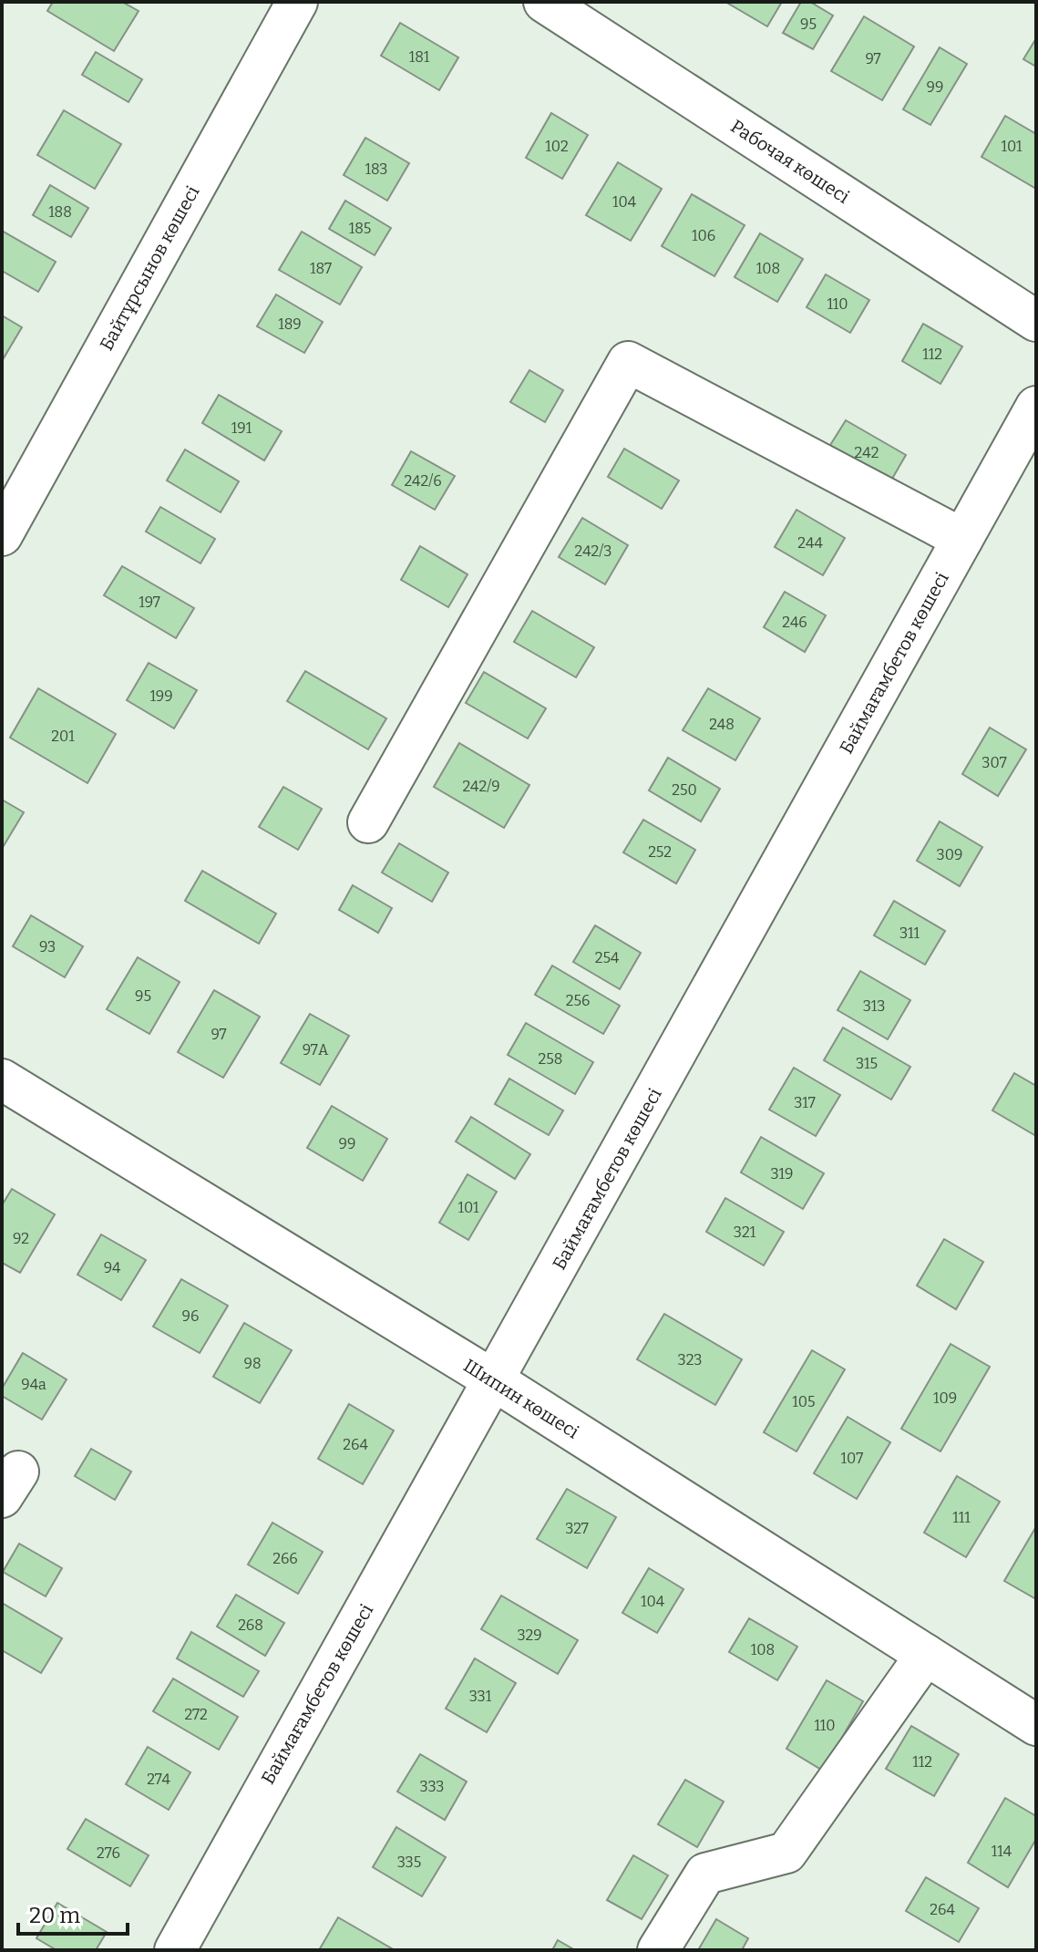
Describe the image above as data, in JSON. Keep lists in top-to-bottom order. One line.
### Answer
{"streets":{"street":["Рабочая көшесі","Байтұрсынов көшесі","Баймағамбетов көшесі","Шипин көшесі"]},"crossings":[["Баймағамбетов көшесі","Шипин көшесі"]],"house_numbers":["95","181","97","99","102","101","183","104","188","185","106","187","108","110","189","112","191","242","242/6","244","242/3","197","246","199","248","201","307","242/9","250","252","309","311","93","254","95","256","313","97","97А","258","315","317","99","319","101","321","92","94","96","323","98","94а","109","105","264","107","111","327","266","104","268","329","108","331","272","110","112","274","333","114","276","335","264"],"scale_bar":"20 m"}
